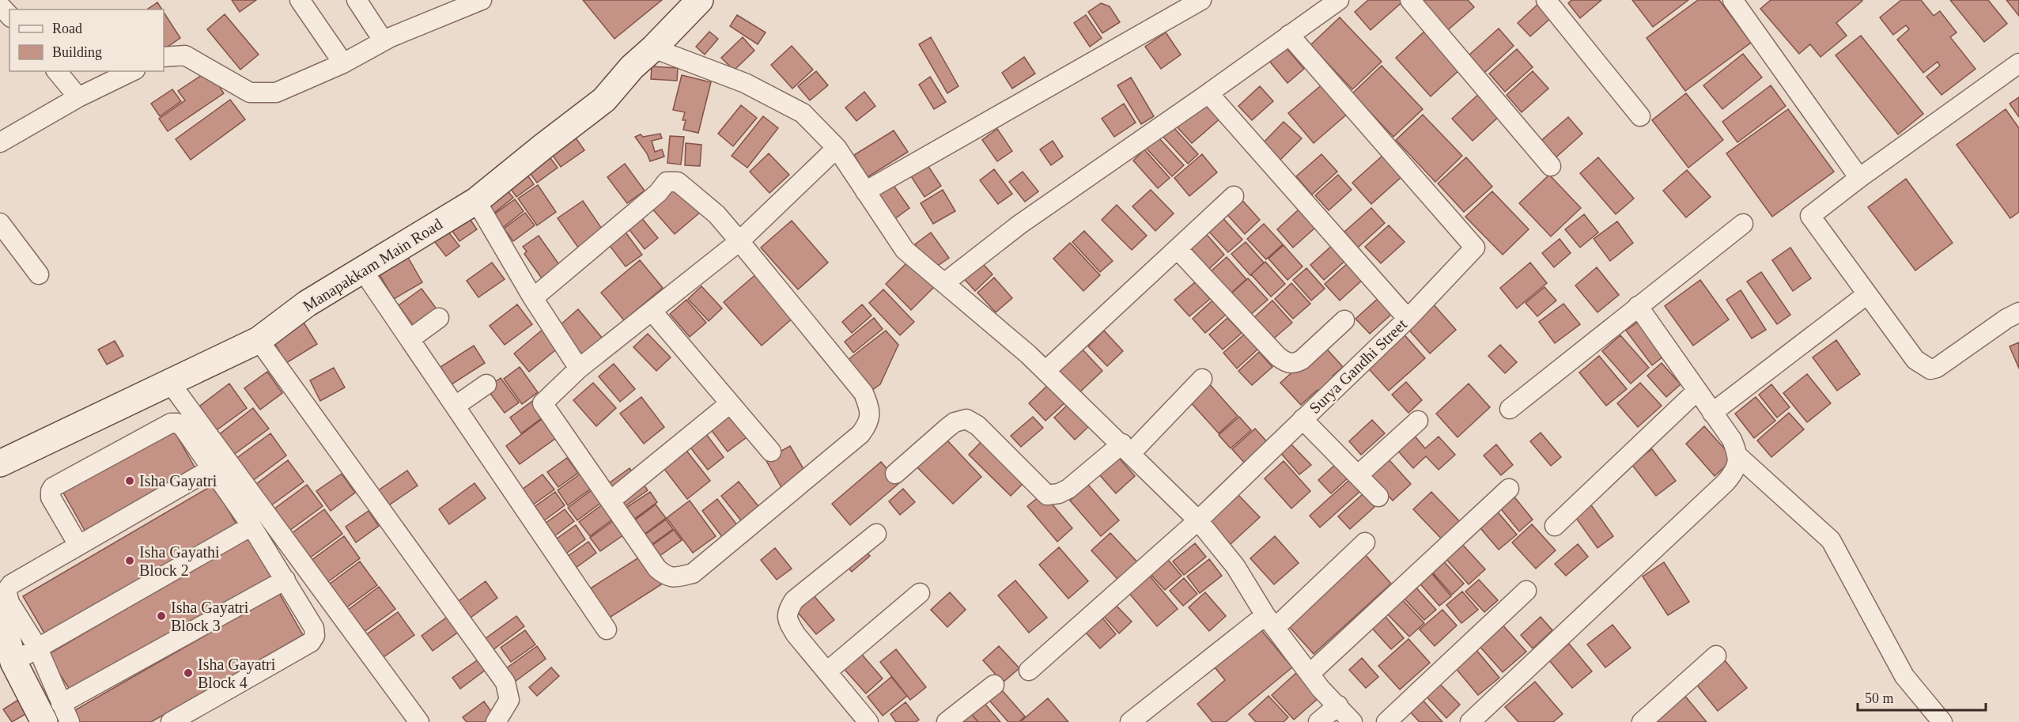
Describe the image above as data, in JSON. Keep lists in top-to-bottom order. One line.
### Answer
{"streets":{"main road":["Manapakkam Main Road"],"street":["Surya Gandhi Street"]},"places":["Isha Gayatri","Isha Gayathi Block 2","Isha Gayatri Block 3","Isha Gayatri Block 4"],"legend":["Road","Building"],"scale_bar":"50 m"}
